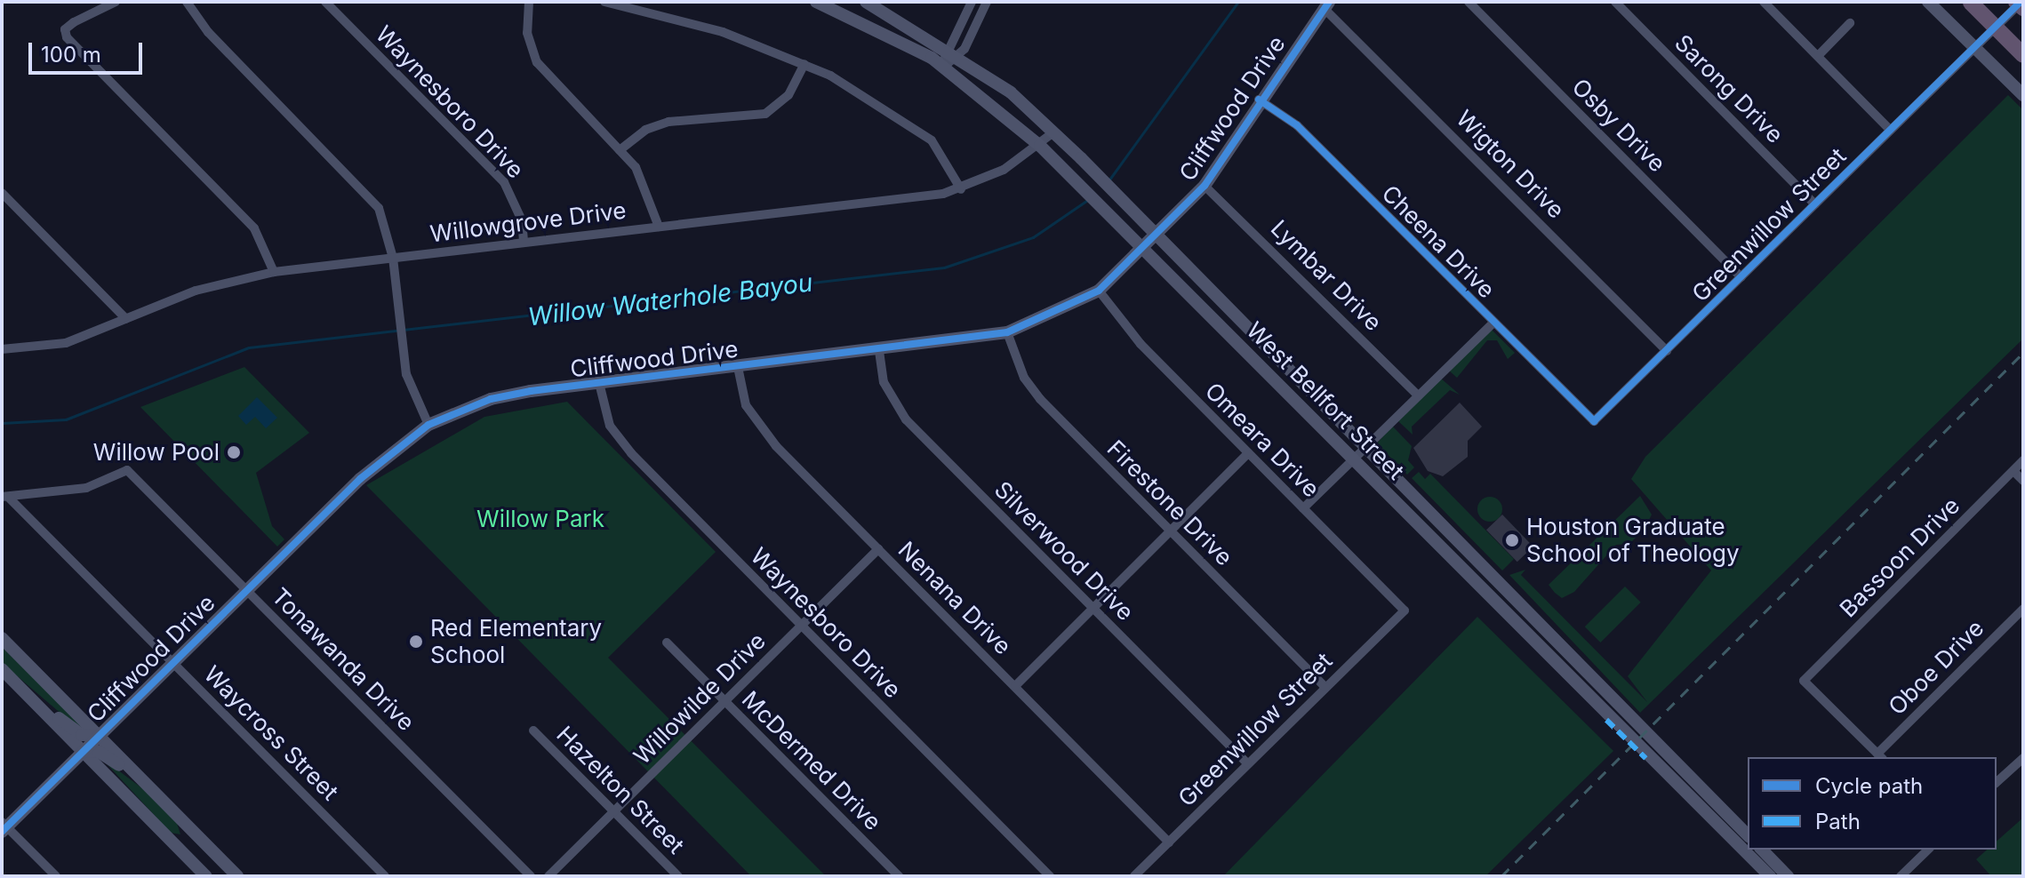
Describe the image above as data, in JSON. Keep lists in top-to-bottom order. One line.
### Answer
{"streets":{"main road":["Cliffwood Drive","West Bellfort Street"],"street":["Sarong Drive","Waynesboro Drive","Osby Drive","Wigton Drive","Willowgrove Drive","Greenwillow Street","Cheena Drive","Lymbar Drive","Omeara Drive","Firestone Drive","Silverwood Drive","Bassoon Drive","Nenana Drive","Tonawanda Drive","Oboe Drive","Willowilde Drive","Waycross Street","McDermed Drive","Hazelton Street"]},"crossings":[["Sarong Drive","Greenwillow Street"],["Waynesboro Drive","Cliffwood Drive"],["Waynesboro Drive","Willowgrove Drive"],["Waynesboro Drive","Willowilde Drive"],["Cliffwood Drive","Wigton Drive"],["Cliffwood Drive","Cheena Drive"],["Cliffwood Drive","Lymbar Drive"],["Cliffwood Drive","West Bellfort Street"],["Cliffwood Drive","Omeara Drive"],["Cliffwood Drive","Firestone Drive"],["Cliffwood Drive","Silverwood Drive"],["Cliffwood Drive","Nenana Drive"],["Cliffwood Drive","Tonawanda Drive"],["Cliffwood Drive","Waycross Street"],["Osby Drive","Greenwillow Street"],["Wigton Drive","Greenwillow Street"],["Willowgrove Drive","West Bellfort Street"],["Greenwillow Street","Cheena Drive"],["Greenwillow Street","Omeara Drive"],["Greenwillow Street","Firestone Drive"],["Greenwillow Street","Silverwood Drive"],["Greenwillow Street","Nenana Drive"],["Bassoon Drive","Oboe Drive"],["Nenana Drive","Willowilde Drive"],["Tonawanda Drive","Waycross Street"],["Willowilde Drive","McDermed Drive"],["Willowilde Drive","Hazelton Street"]],"water":["Willow Waterhole Bayou"],"parks":["Willow Park"],"places":["Willow Pool","Houston Graduate School of Theology","Red Elementary School"],"legend":["Cycle path","Path"],"scale_bar":"100 m"}
